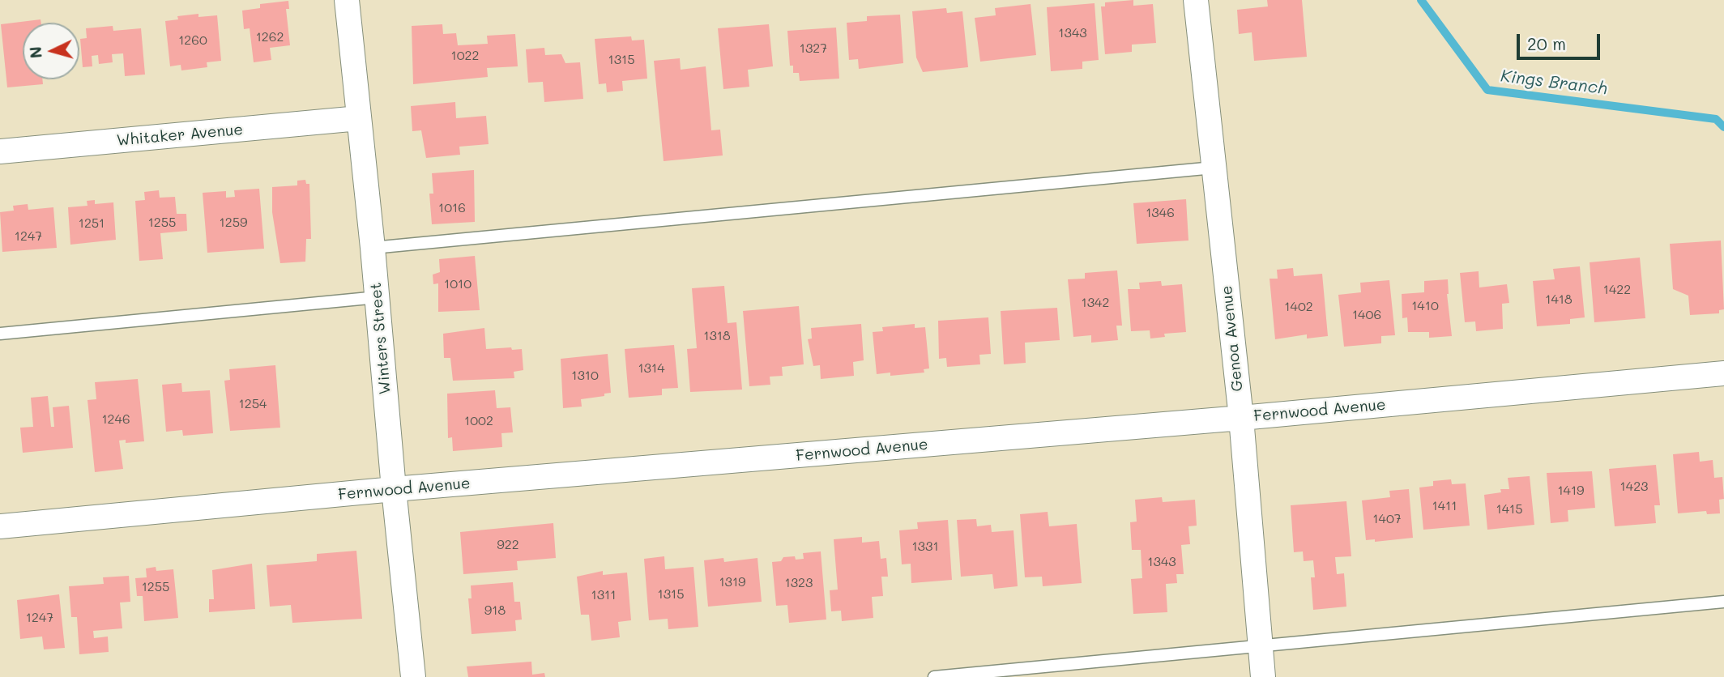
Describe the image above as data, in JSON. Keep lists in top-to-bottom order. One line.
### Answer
{"streets":{"street":["Whitaker Avenue","Winters Street","Genoa Avenue","Fernwood Avenue"]},"crossings":[["Whitaker Avenue","Winters Street"],["Winters Street","Fernwood Avenue"],["Genoa Avenue","Fernwood Avenue"]],"water":["Kings Branch"],"house_numbers":["1343","1262","1260","1327","1022","1315","1016","1346","1255","1259","1251","1247","1010","1422","1418","1342","1410","1402","1406","1318","1314","1310","1254","1246","1002","1423","1419","1411","1415","1407","922","1331","1343","1319","1323","1255","1315","1311","918","1247"],"scale_bar":"20 m","north":"left"}
